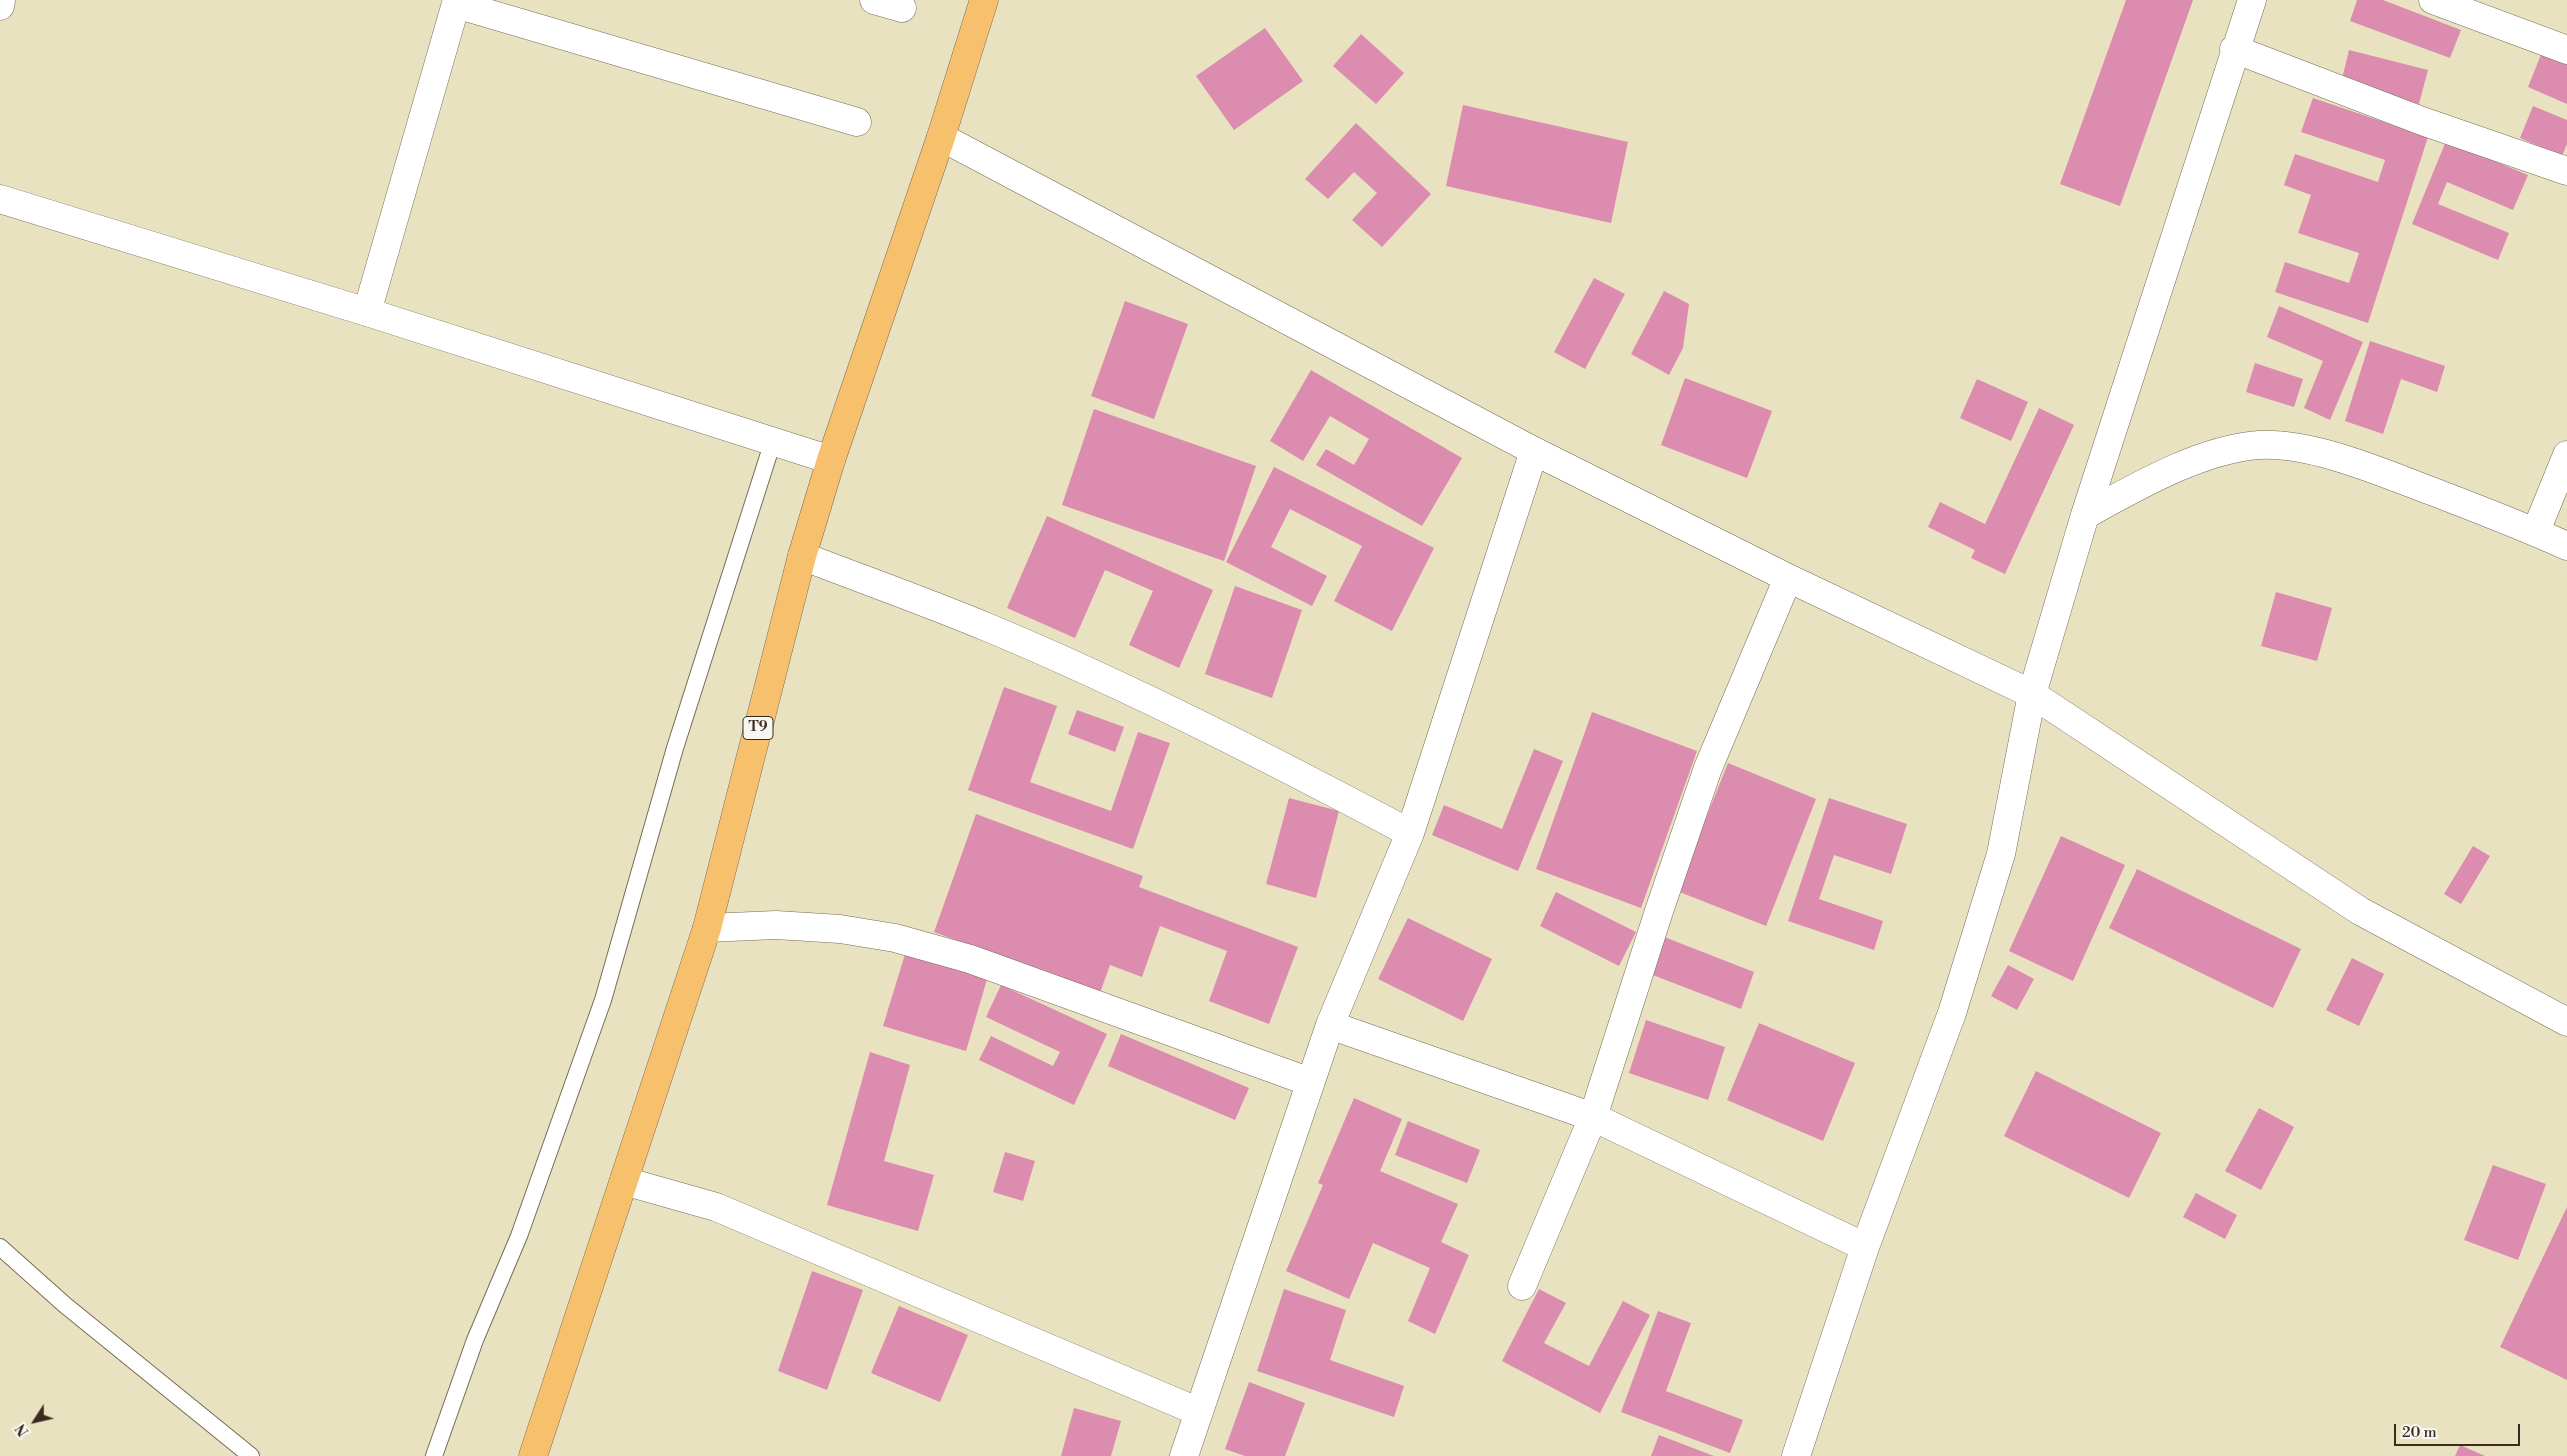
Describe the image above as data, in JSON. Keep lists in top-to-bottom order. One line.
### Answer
{"streets":{"highway":["T9"]},"scale_bar":"20 m","north":"bottom left"}
